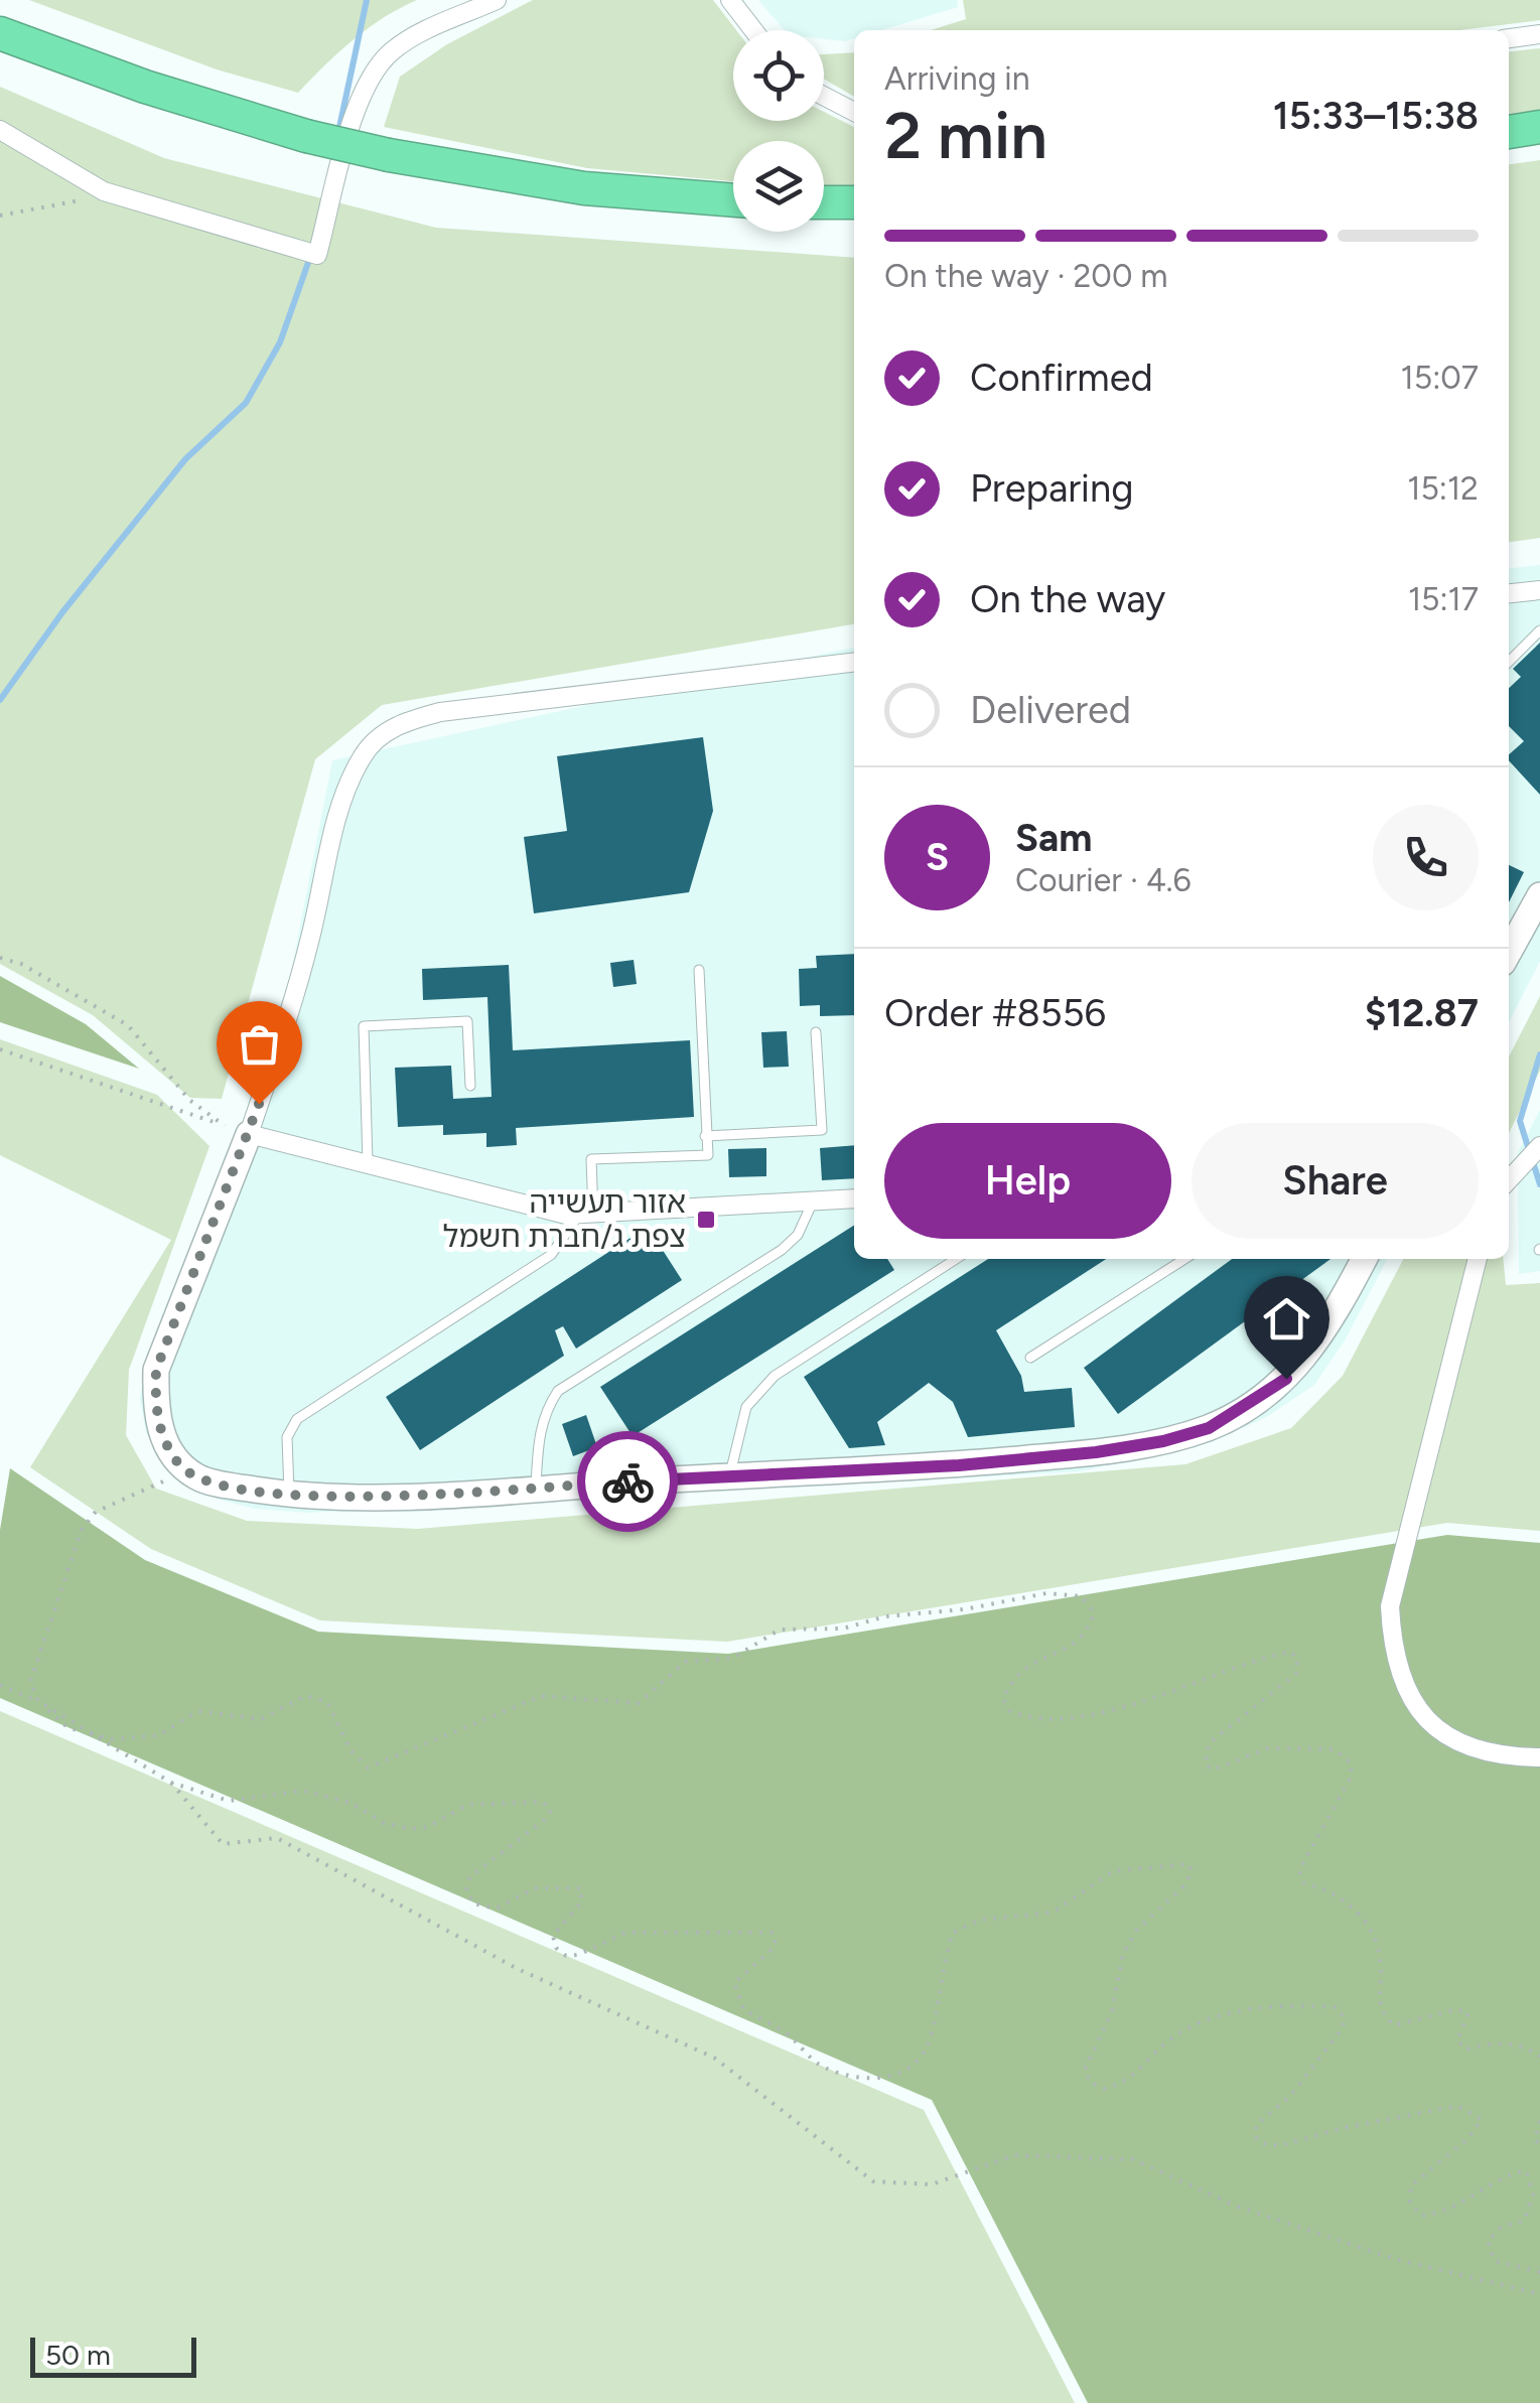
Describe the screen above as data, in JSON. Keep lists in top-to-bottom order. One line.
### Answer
{"places":{"transit":["אזור תעשייה צפת ג/חברת חשמל"]},"scale_bar":"50 m","page":{"heading":["2 min","Arriving in","15:33–15:38"],"panel":["Sam","Courier · 4.6","Order #8556","$12.87"],"bar":"On the way · 200 m","list":[["Confirmed","15:07"],["Preparing","15:12"],["On the way","15:17"],"Delivered"],"round":"S","buttons":["Help","Share"],"scale":"50 m"}}
